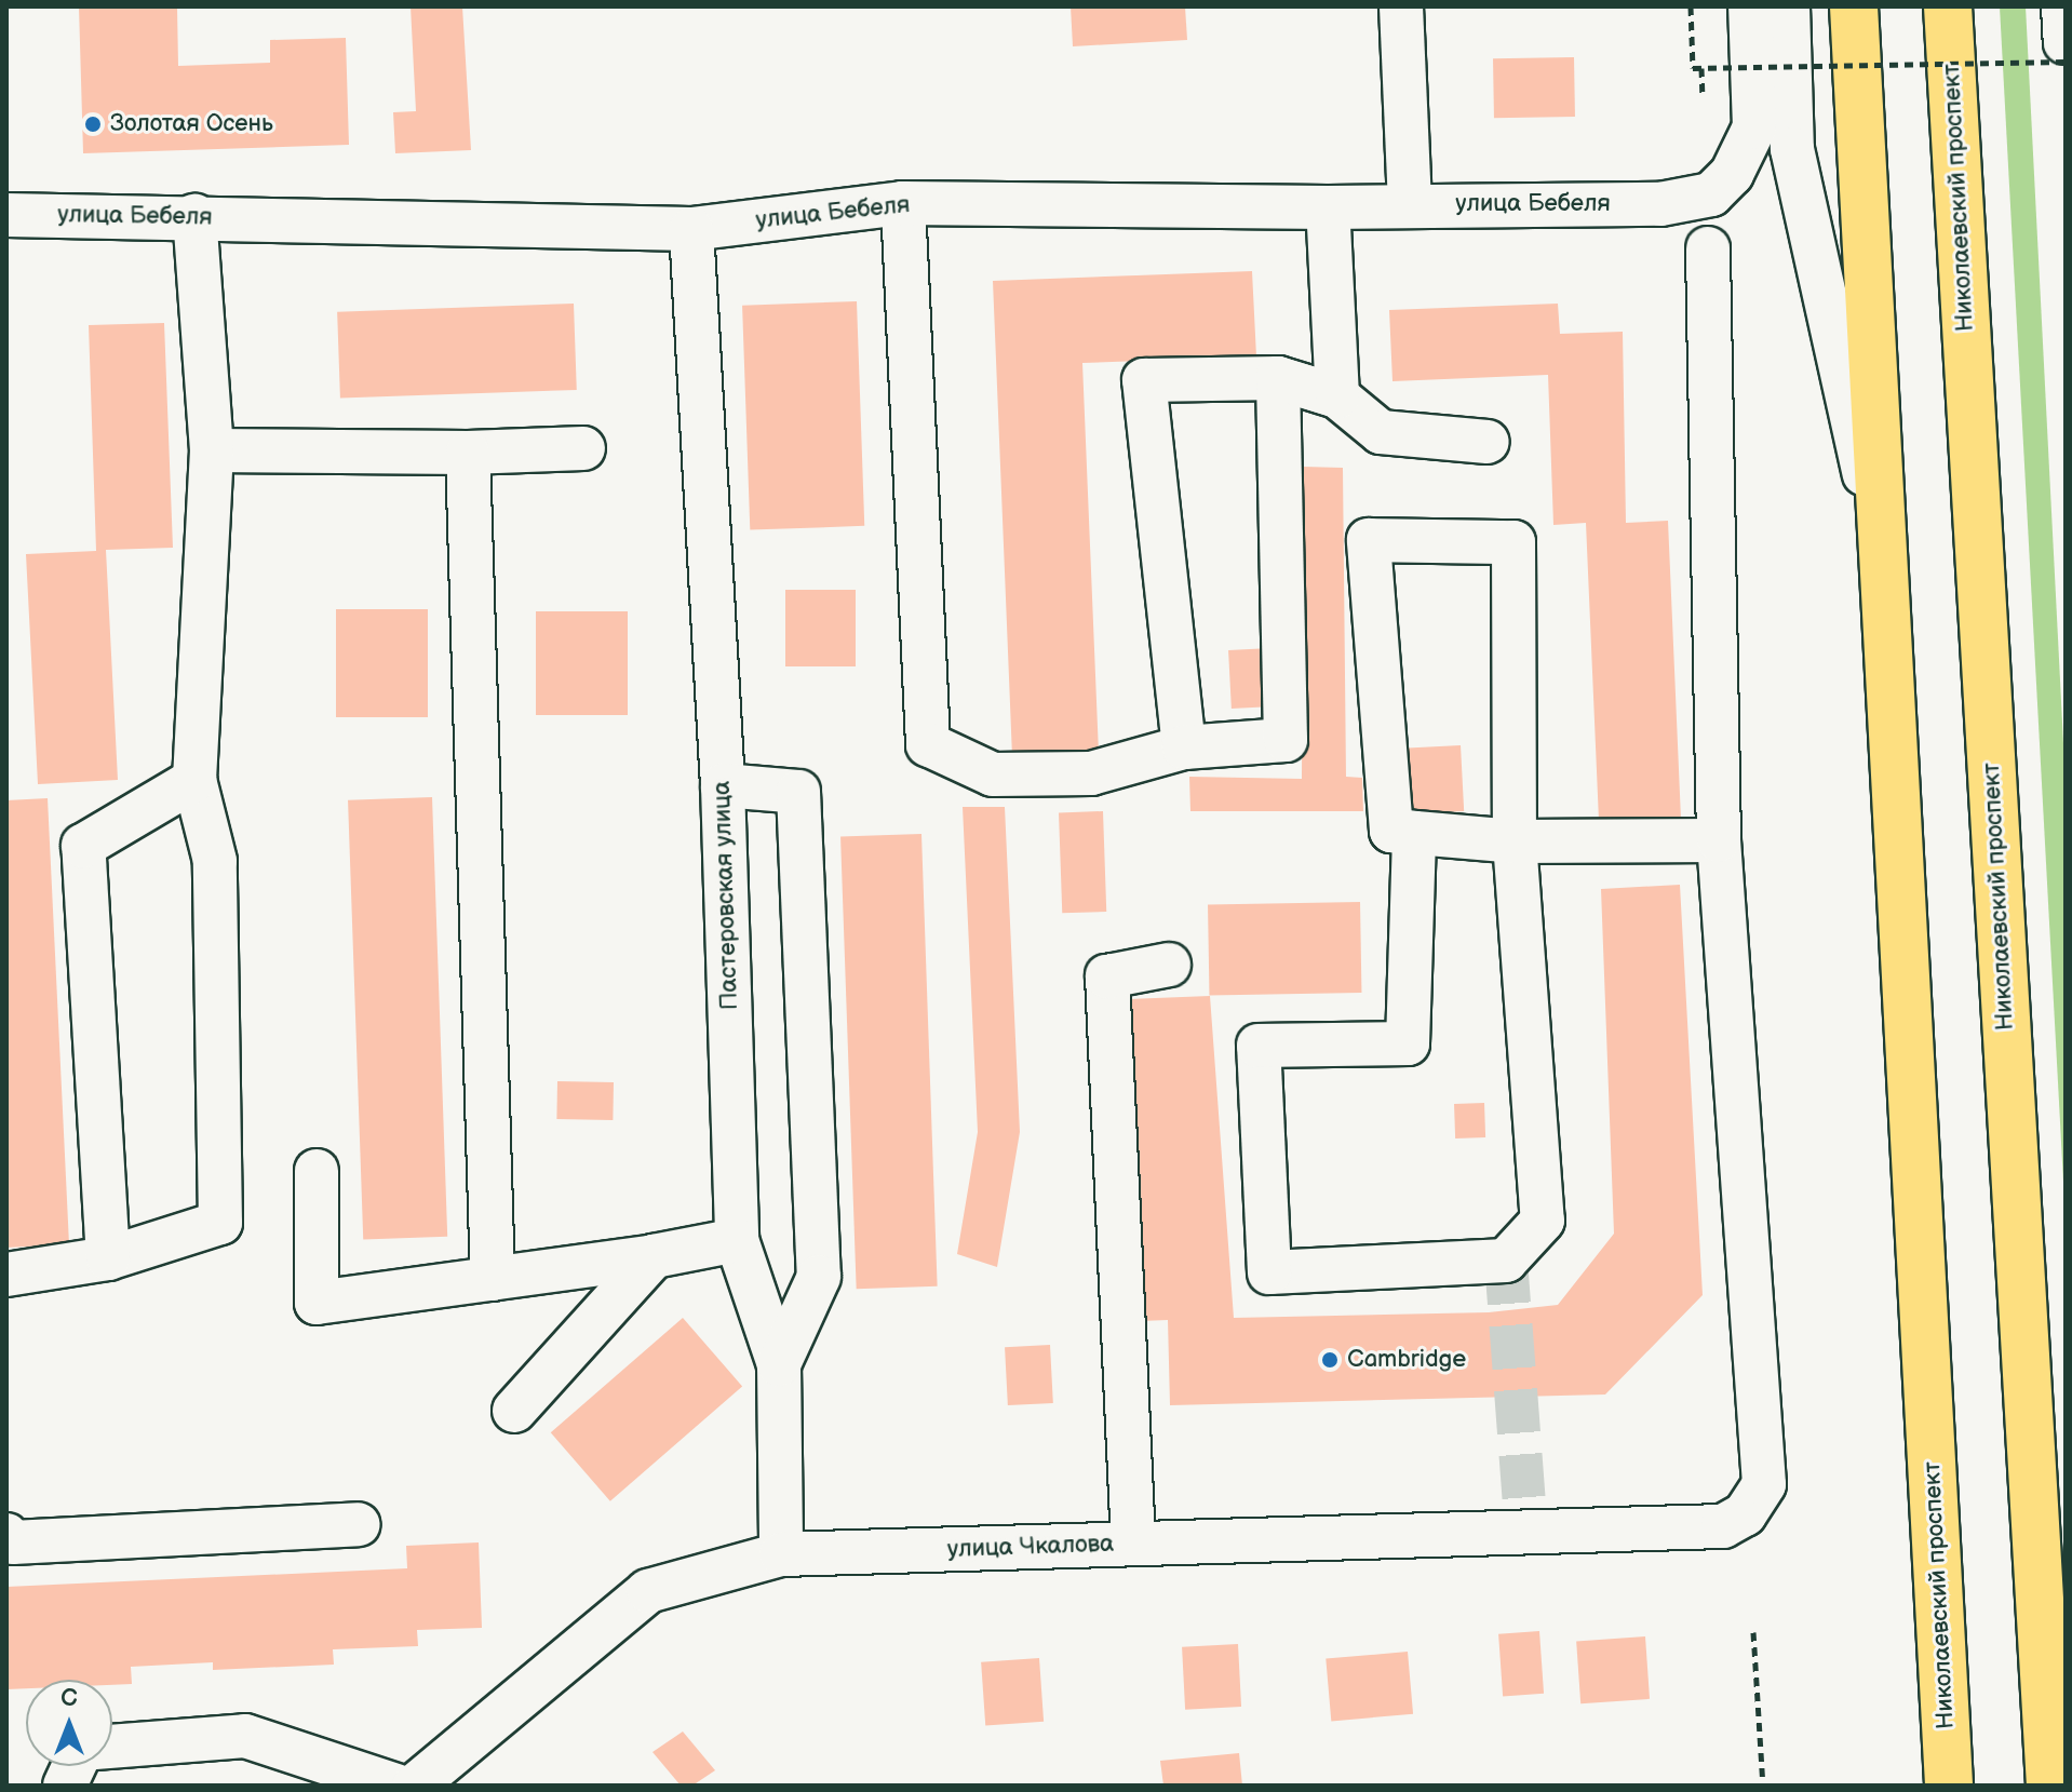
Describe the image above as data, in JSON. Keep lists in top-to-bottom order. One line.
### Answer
{"streets":{"main road":["Николаевский проспект"],"street":["улица Бебеля","Пастеровская улица","улица Чкалова"]},"crossings":[["улица Бебеля","Пастеровская улица"],["Пастеровская улица","улица Чкалова"]],"places":["Золотая Осень","Cambridge"],"north":"top"}
